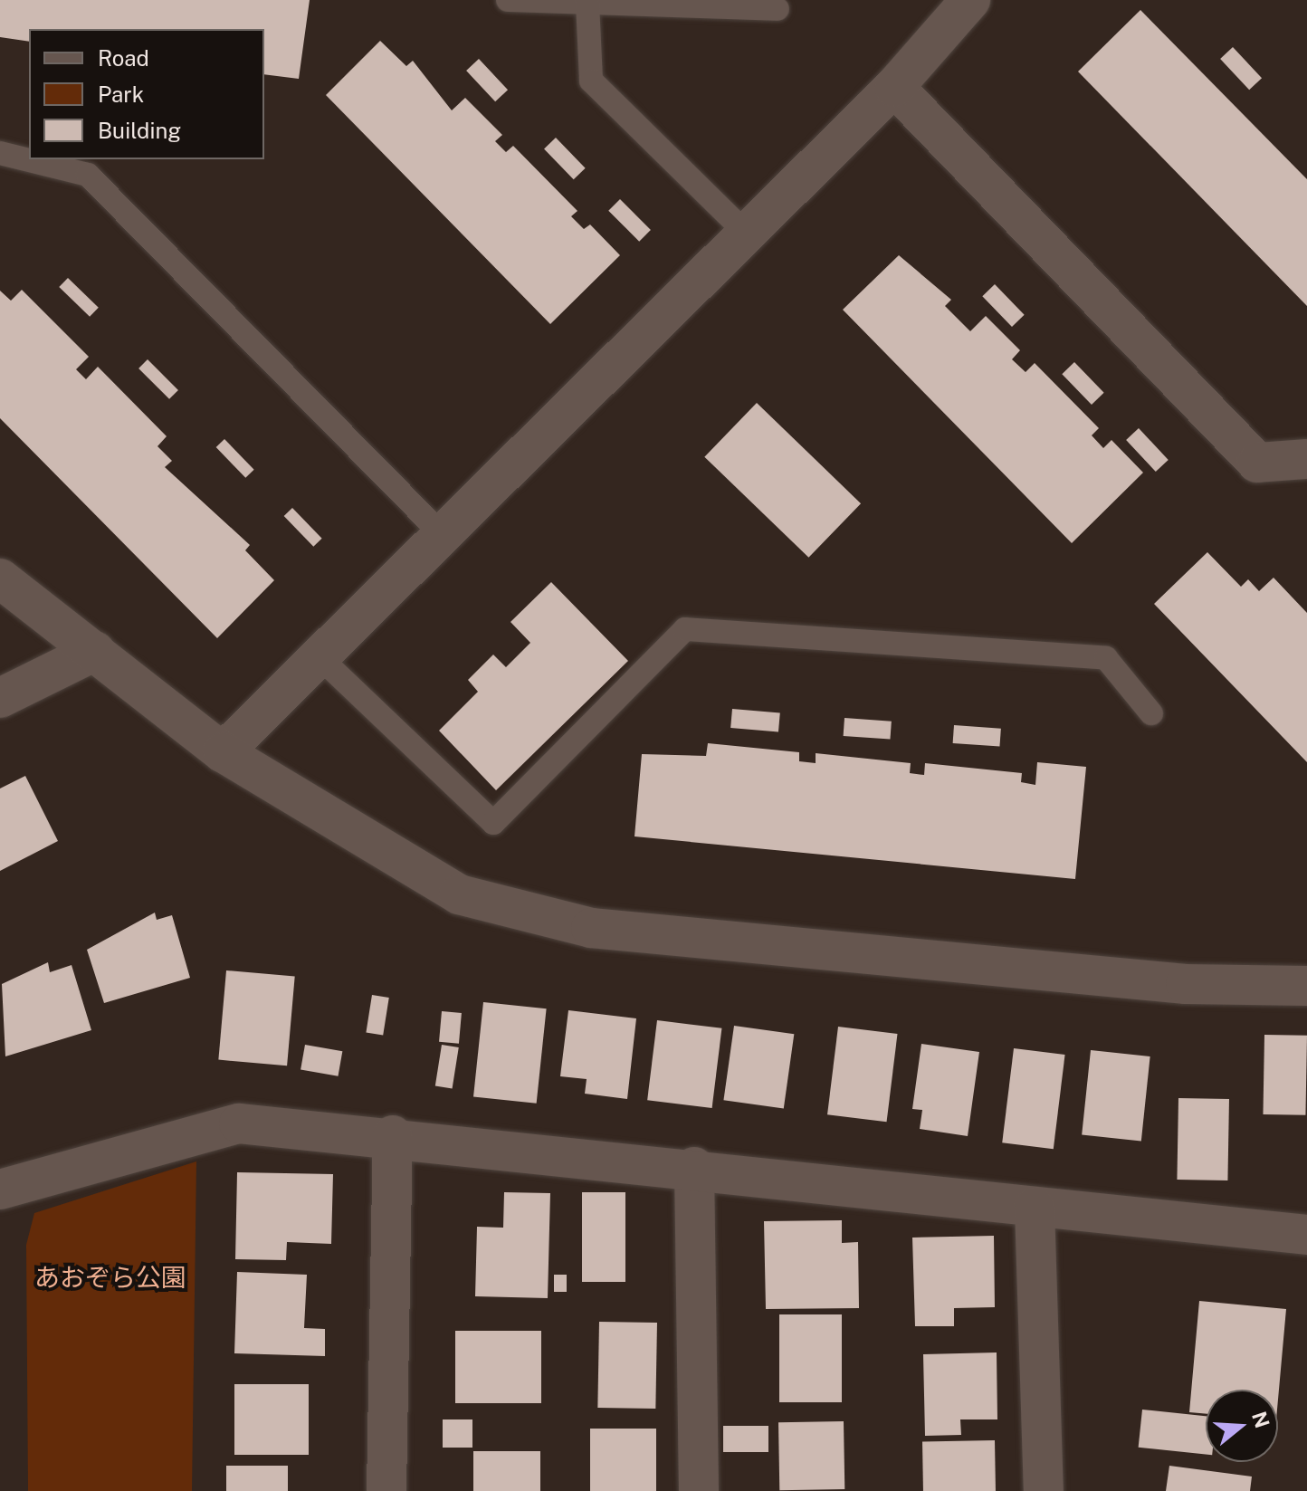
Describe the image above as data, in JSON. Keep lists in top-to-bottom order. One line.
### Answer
{"parks":["あおぞら公園"],"legend":["Road","Park","Building"],"north":"right"}
